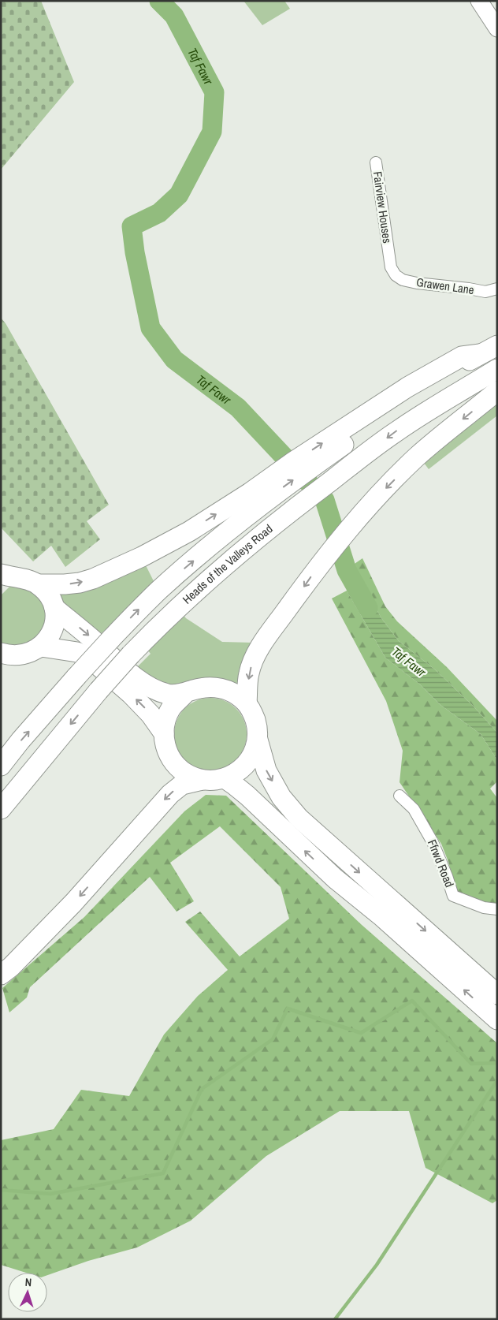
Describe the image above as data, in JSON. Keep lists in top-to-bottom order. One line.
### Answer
{"streets":{"highway":["Heads of the Valleys Road"],"street":["Fairview Houses","Grawen Lane","Ffrwd Road"]},"crossings":[["Fairview Houses","Grawen Lane"]],"water":["Taf Fawr"],"north":"top"}
